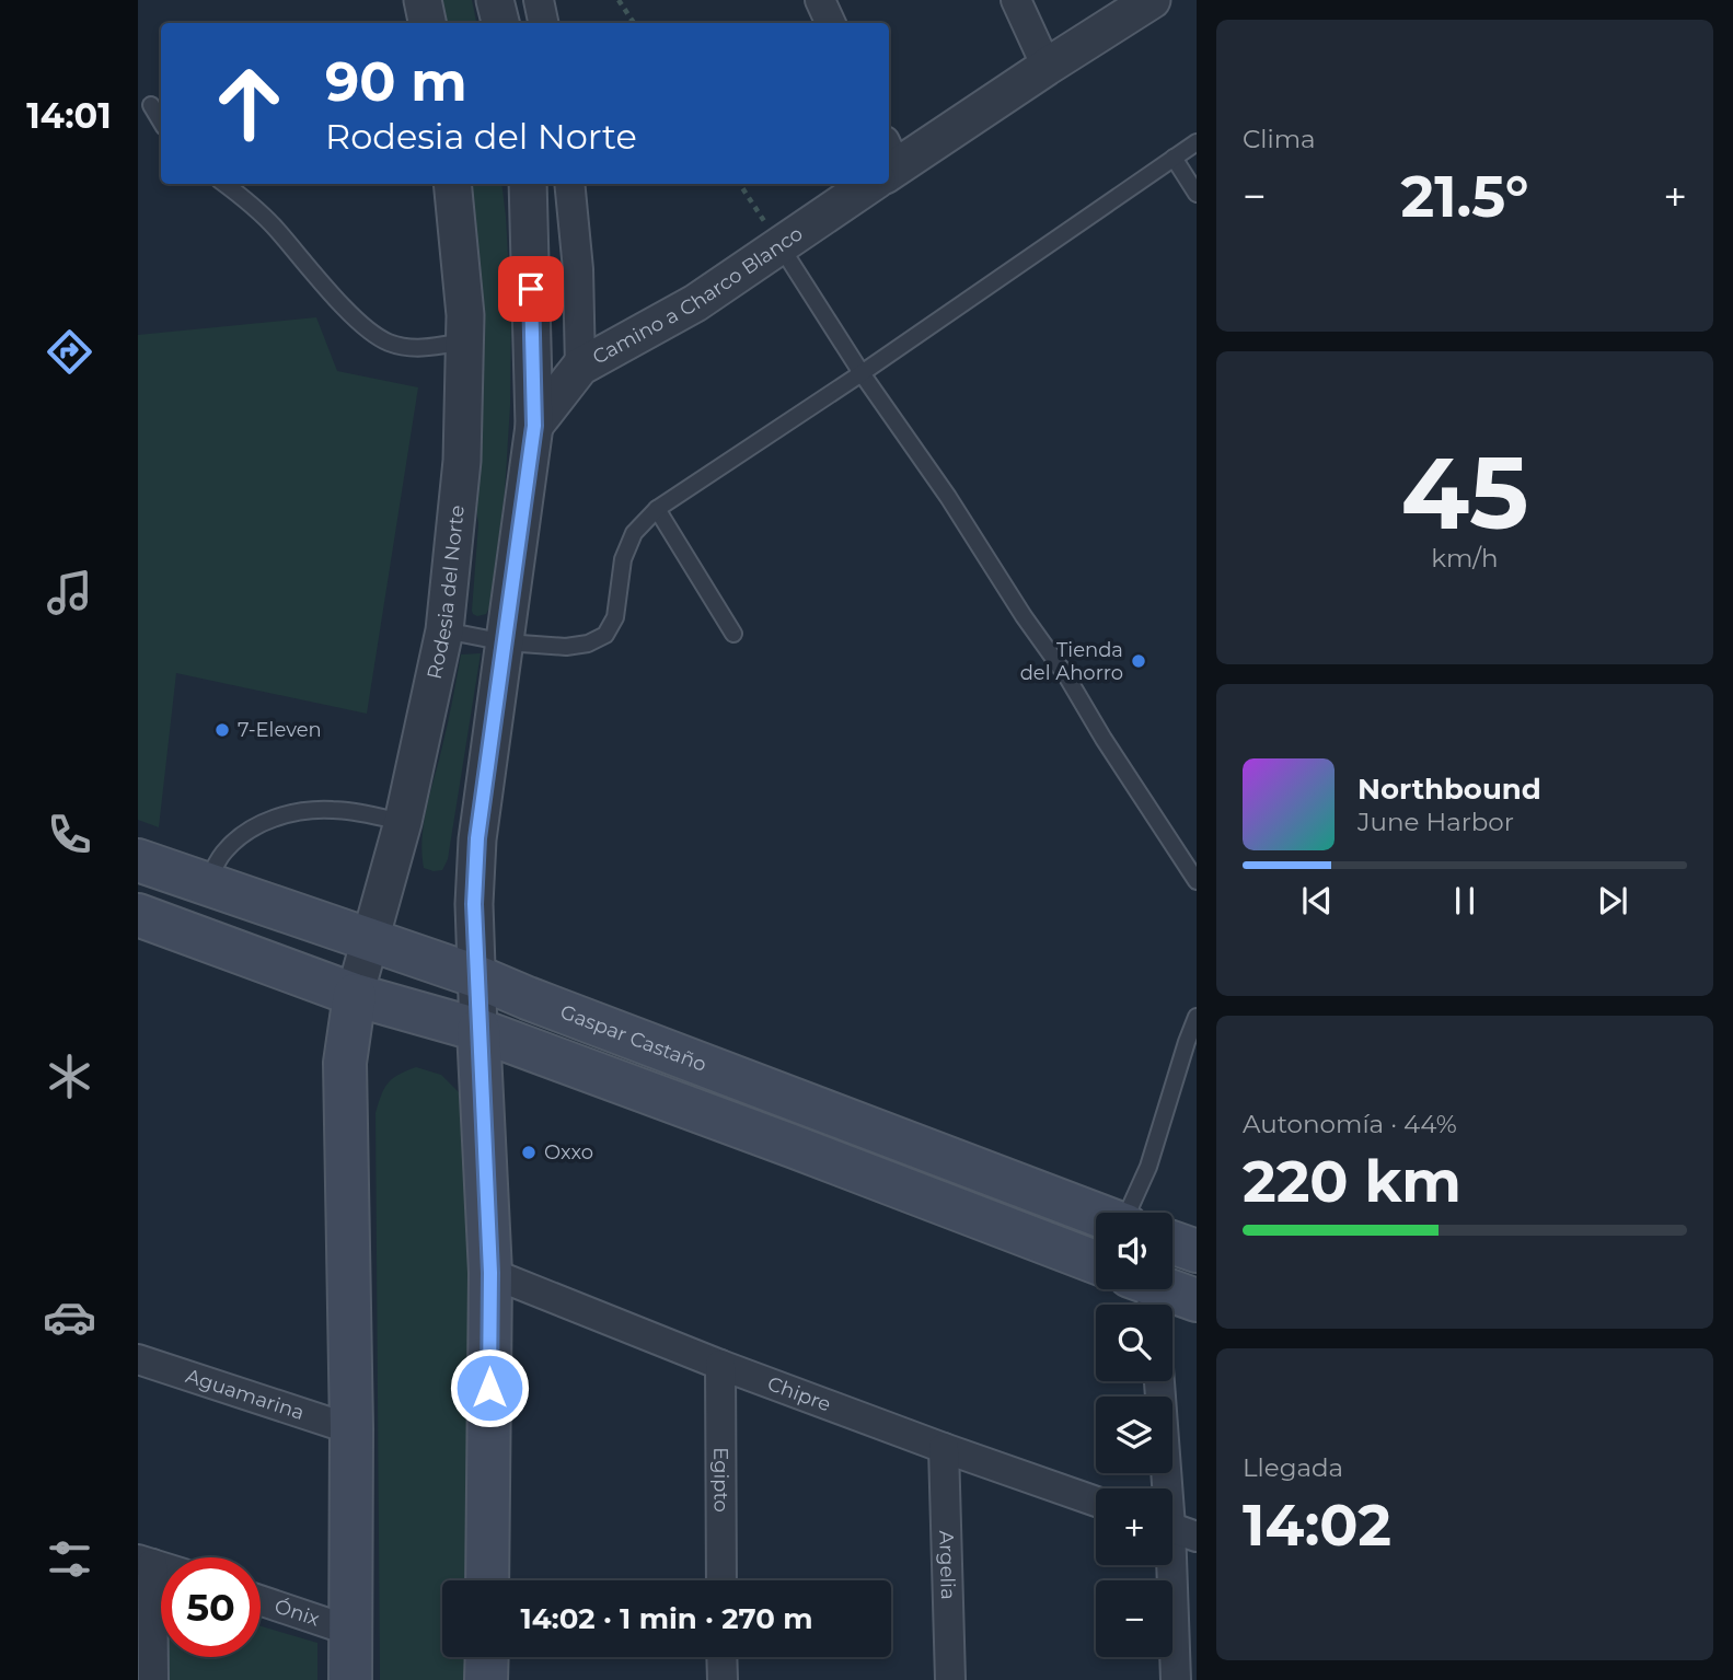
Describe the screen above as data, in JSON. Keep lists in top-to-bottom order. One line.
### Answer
{"streets":{"main road":["Gaspar Castaño"],"street":["Camino a Charco Blanco","Rodesia del Norte","Chipre","Aguamarina","Egipto","Argelia","Ónix"]},"crossings":[["Rodesia del Norte","Gaspar Castaño"],["Chipre","Egipto"],["Chipre","Argelia"]],"places":["Tienda del Ahorro","7-Eleven","Oxxo"],"page":{"tabs":"14:01","tile":["Clima",["45","km/h"],["Autonomía · 44%","220 km"],["Llegada","14:02"]],"turn":["90 m","Rodesia del Norte"],"heat":["−","21.5°","+"],"song":["Northbound","June Harbor"],"map_buttons":["+","−"],"limit":"50","trip":"14:02 · 1 min · 270 m"}}
